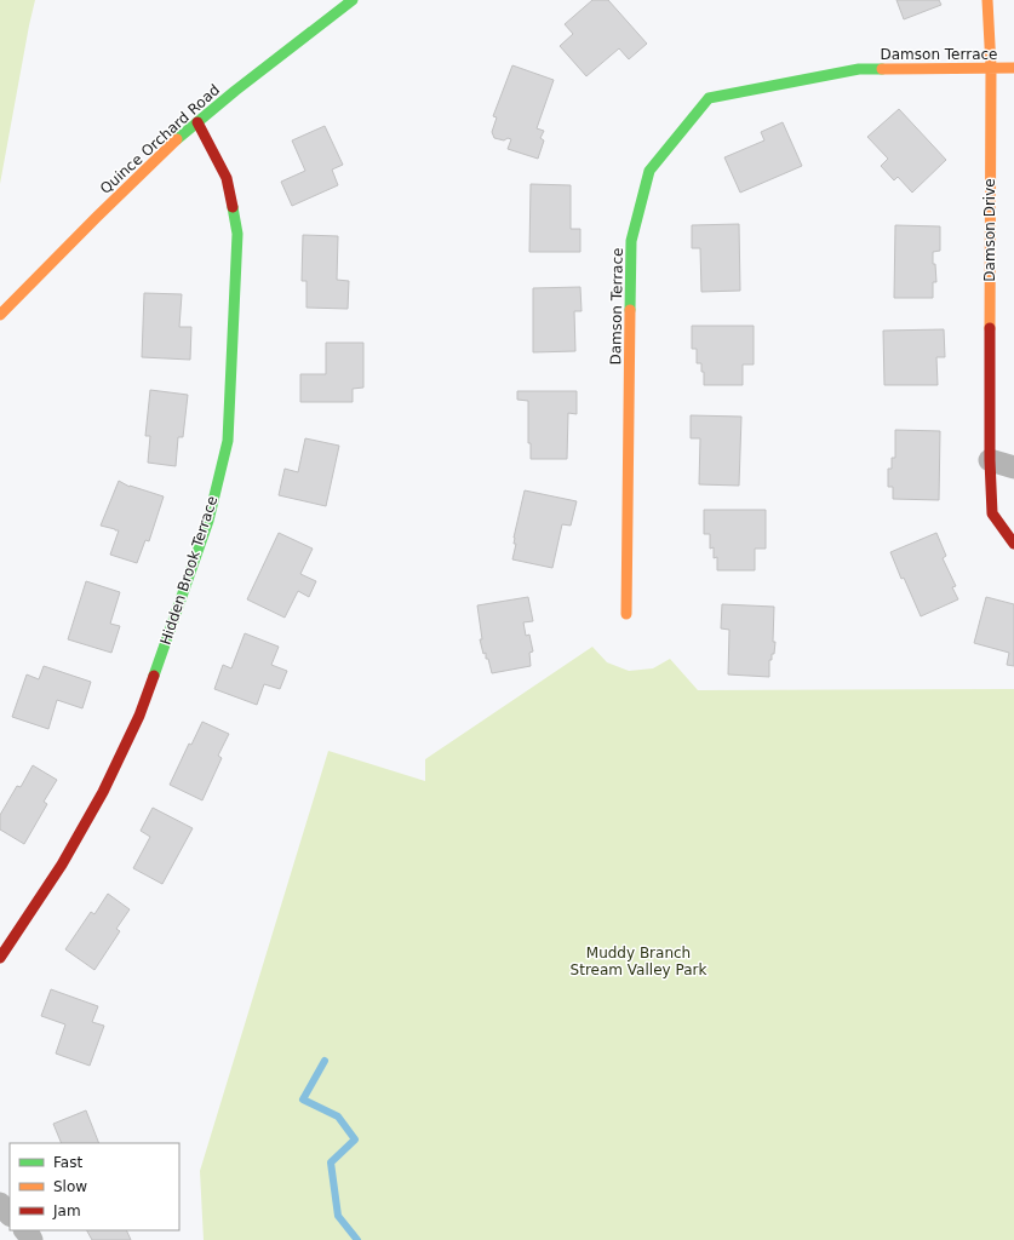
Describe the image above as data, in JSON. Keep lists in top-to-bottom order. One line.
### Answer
{"streets":{"street":["Damson Terrace","Quince Orchard Road","Damson Drive","Hidden Brook Terrace"]},"crossings":[["Damson Terrace","Damson Drive"],["Quince Orchard Road","Hidden Brook Terrace"]],"parks":["Muddy Branch Stream Valley Park"],"legend":["Fast","Slow","Jam"]}
